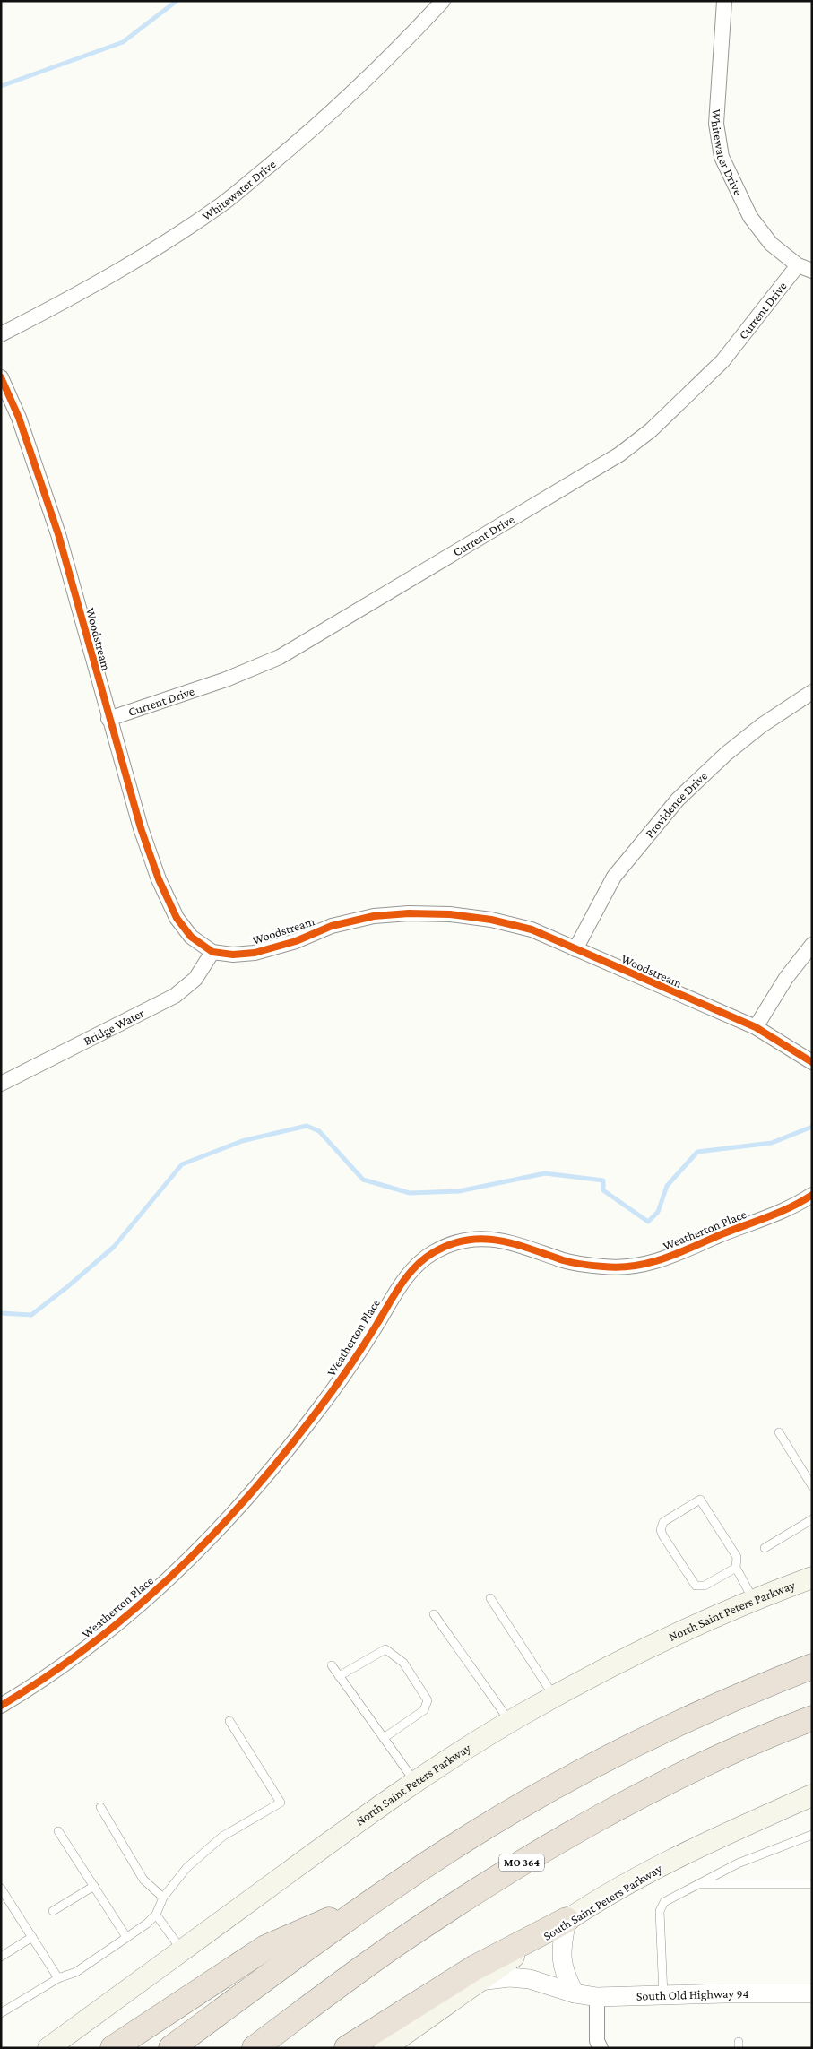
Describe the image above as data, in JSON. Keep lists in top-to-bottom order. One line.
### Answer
{"streets":{"highway":["MO 364"],"main road":["North Saint Peters Parkway","South Saint Peters Parkway"],"street":["Whitewater Drive","Current Drive","Woodstream","Providence Drive","Bridge Water","Weatherton Place","South Old Highway 94"]},"crossings":[["Whitewater Drive","Current Drive"],["Current Drive","Woodstream"],["Woodstream","Providence Drive"],["Woodstream","Bridge Water"],["South Saint Peters Parkway","South Old Highway 94"]]}
